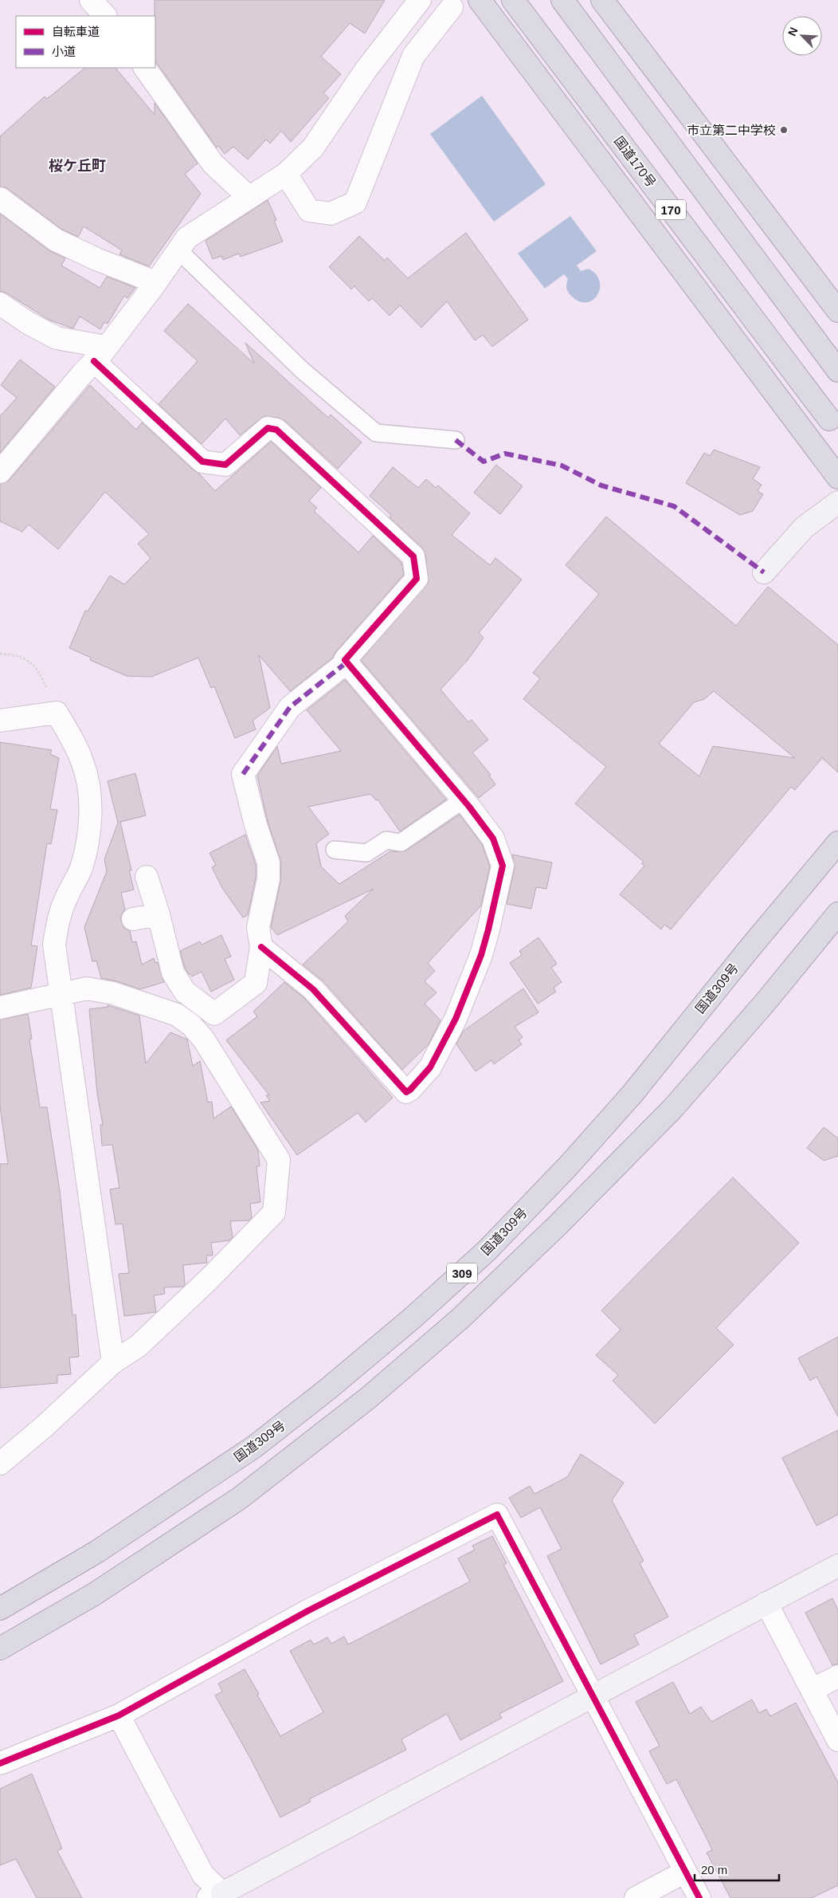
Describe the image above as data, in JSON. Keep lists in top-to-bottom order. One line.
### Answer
{"streets":{"highway":["国道170号","170","国道309号","309"]},"districts":["桜ケ丘町"],"places":["市立第二中学校"],"legend":["自転車道","小道"],"scale_bar":"20 m","north":"top left"}
